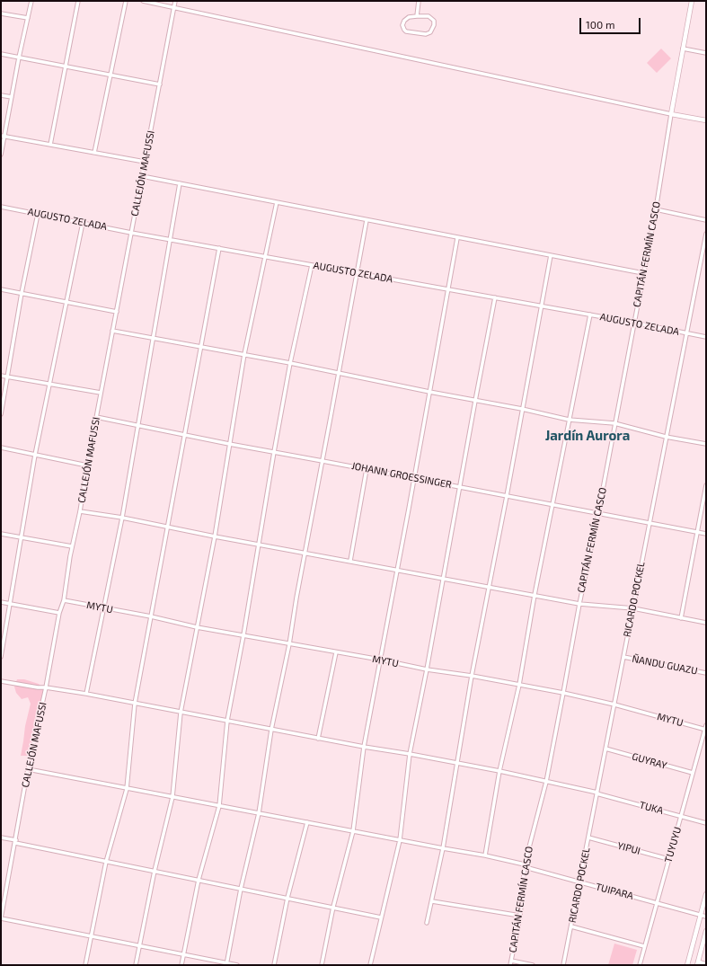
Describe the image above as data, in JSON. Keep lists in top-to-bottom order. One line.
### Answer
{"streets":{"street":["CALLEJÓN MAFUSSI","AUGUSTO ZELADA","CAPITÁN FERMÍN CASCO","JOHANN GROESSINGER","RICARDO POCKEL","MYTU","ÑANDU GUAZU","GUYRAY","TUKA","TUYUYU","YIPUI","TUIPARA"]},"crossings":[["CALLEJÓN MAFUSSI","AUGUSTO ZELADA"],["CALLEJÓN MAFUSSI","JOHANN GROESSINGER"],["CALLEJÓN MAFUSSI","MYTU"],["CALLEJÓN MAFUSSI","TUKA"],["CALLEJÓN MAFUSSI","TUIPARA"],["AUGUSTO ZELADA","CAPITÁN FERMÍN CASCO"],["AUGUSTO ZELADA","RICARDO POCKEL"],["CAPITÁN FERMÍN CASCO","JOHANN GROESSINGER"],["CAPITÁN FERMÍN CASCO","MYTU"],["CAPITÁN FERMÍN CASCO","TUKA"],["CAPITÁN FERMÍN CASCO","TUIPARA"],["JOHANN GROESSINGER","RICARDO POCKEL"],["RICARDO POCKEL","MYTU"],["RICARDO POCKEL","ÑANDU GUAZU"],["RICARDO POCKEL","GUYRAY"],["RICARDO POCKEL","TUKA"],["RICARDO POCKEL","YIPUI"],["RICARDO POCKEL","TUIPARA"],["MYTU","TUYUYU"],["GUYRAY","TUYUYU"],["TUKA","TUYUYU"],["TUYUYU","YIPUI"],["TUYUYU","TUIPARA"]],"districts":["Jardín Aurora"],"scale_bar":"100 m"}
